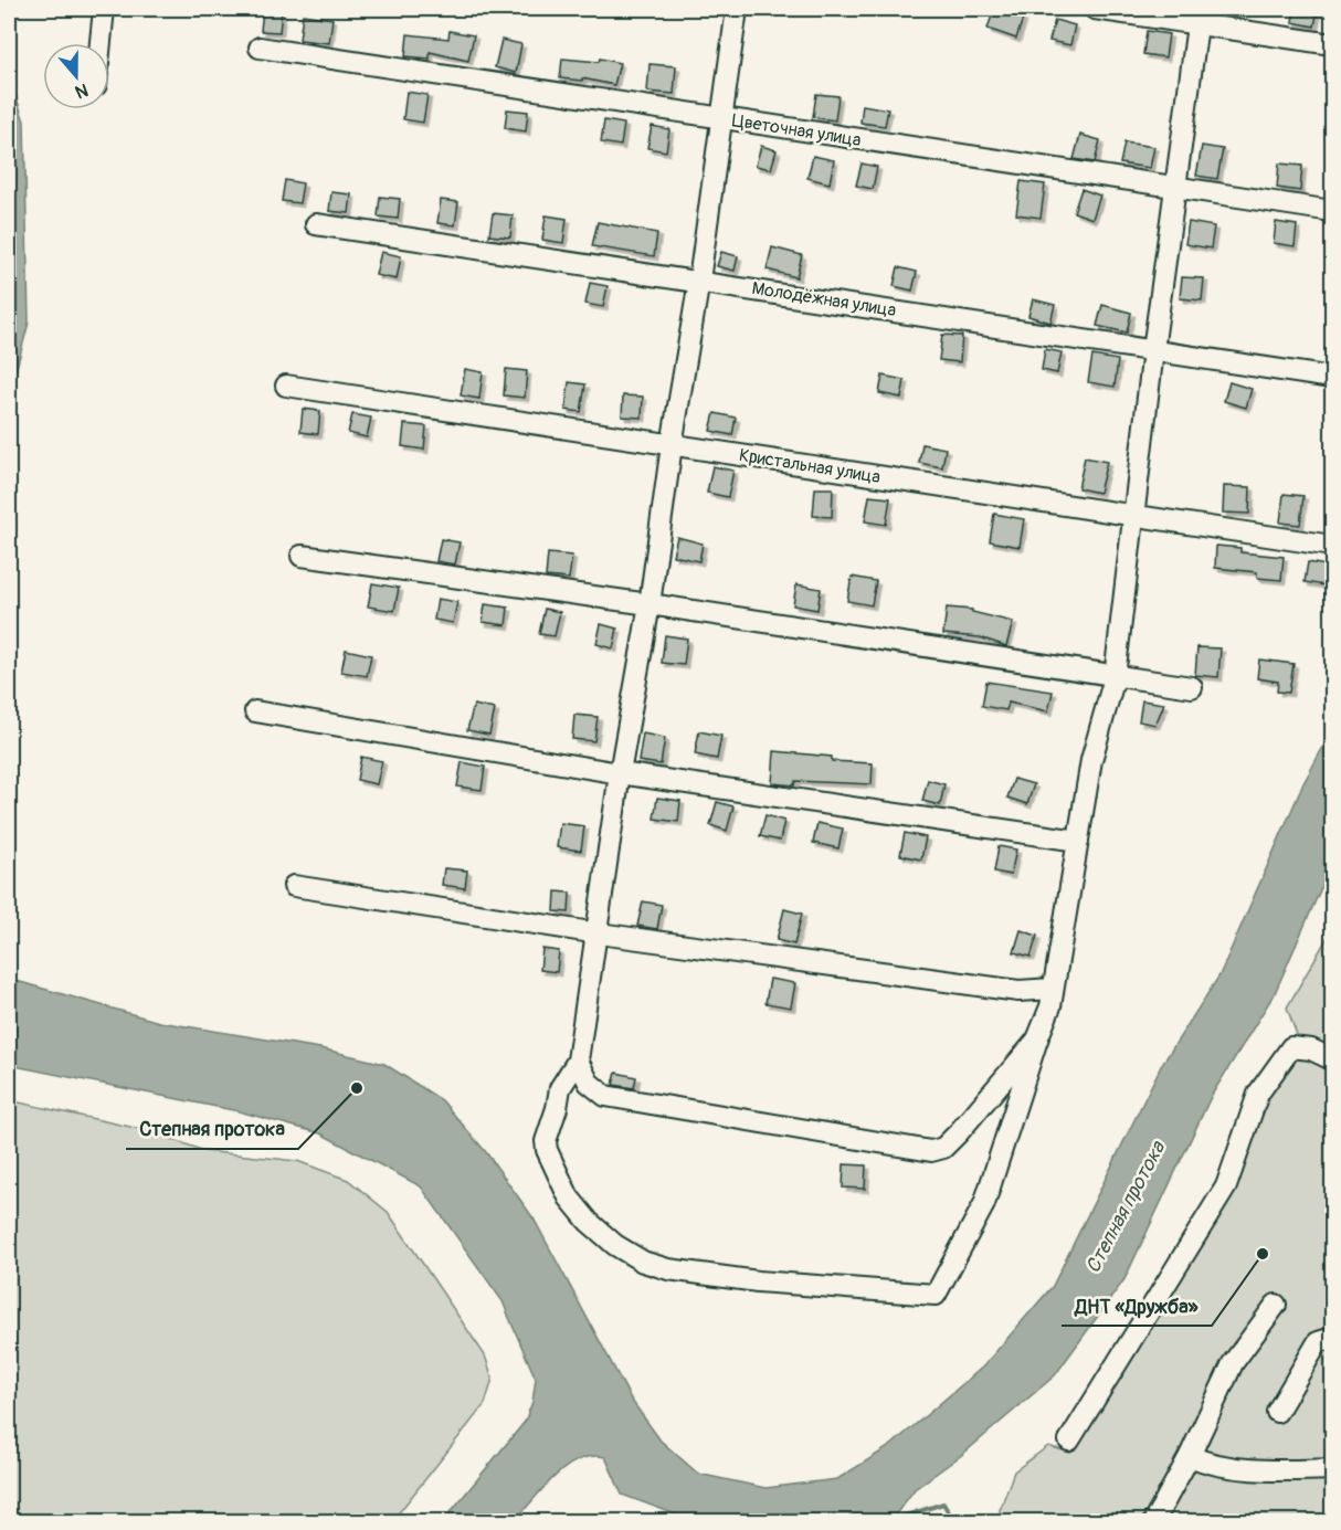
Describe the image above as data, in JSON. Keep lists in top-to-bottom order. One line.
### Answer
{"streets":{"street":["Цветочная улица","Молодёжная улица","Кристальная улица"]},"water":["Степная протока"],"places":["Степная протока","ДНТ «Дружба»"],"north":"bottom"}
